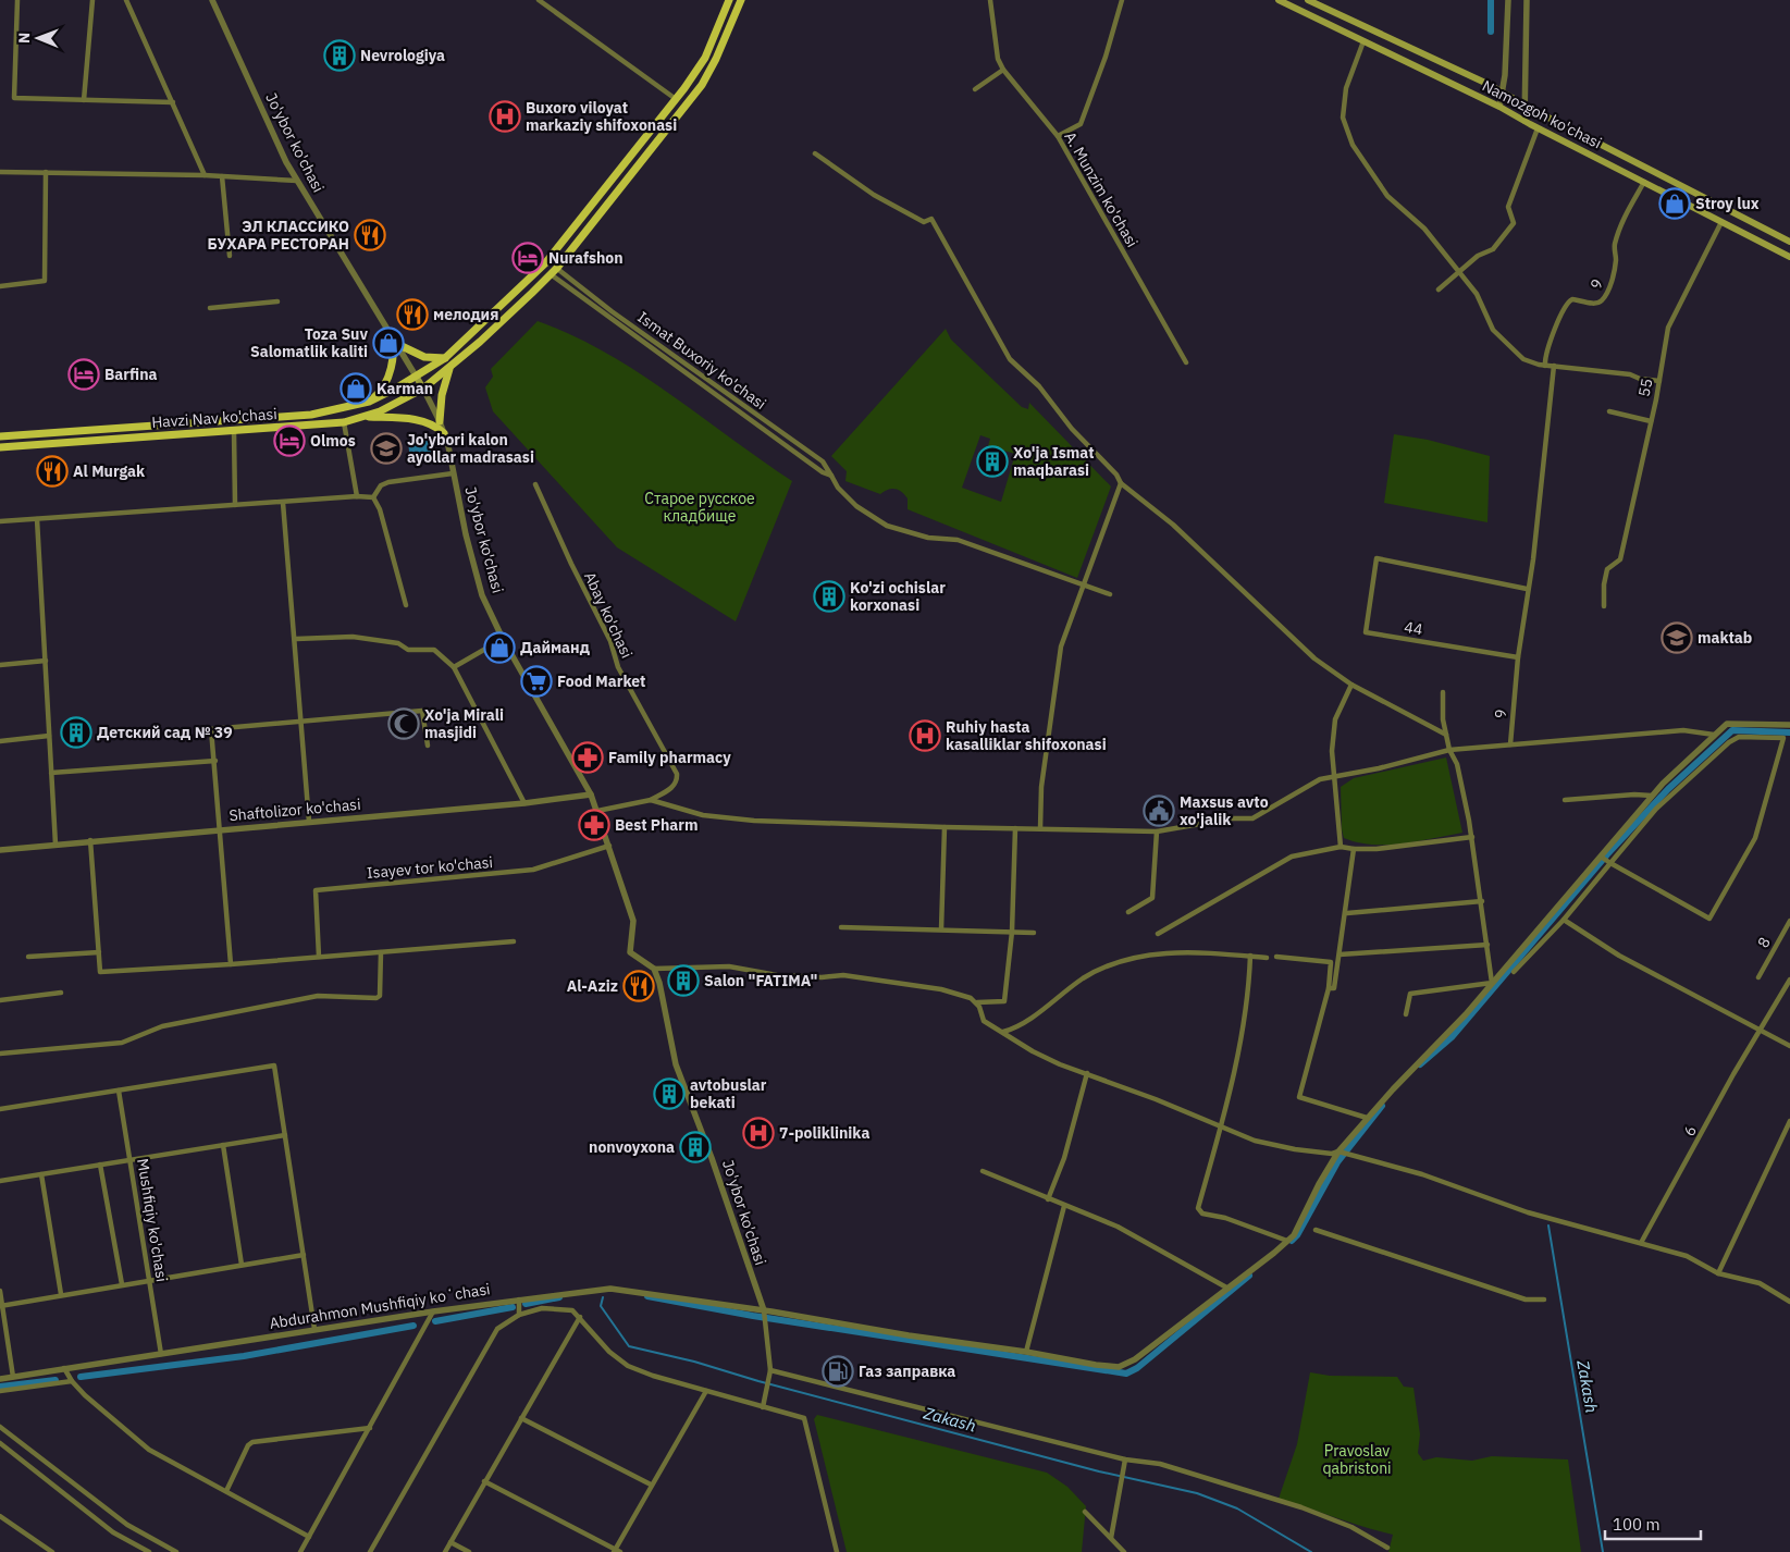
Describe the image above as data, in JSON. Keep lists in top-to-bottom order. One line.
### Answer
{"streets":{"main road":["Namozgoh ko'chasi","Jo'ybor ko'chasi","Havzi Nav ko'chasi"],"street":["A. Munzim ko'chasi","9","Ismat Buxoriy ko'chasi","55","Abay ko'chasi","44","Shaftolizor ko'chasi","Isayev tor ko'chasi","8","6","Mushfiqiy ko'chasi","Abdurahmon Mushfiqiy koʻchasi"]},"crossings":[["Namozgoh ko'chasi","9"],["Namozgoh ko'chasi","55"],["Jo'ybor ko'chasi","Havzi Nav ko'chasi"],["Jo'ybor ko'chasi","Shaftolizor ko'chasi"],["Jo'ybor ko'chasi","Isayev tor ko'chasi"],["Jo'ybor ko'chasi","Abdurahmon Mushfiqiy koʻchasi"],["9","44"],["Ismat Buxoriy ko'chasi","Havzi Nav ko'chasi"],["Mushfiqiy ko'chasi","Abdurahmon Mushfiqiy koʻchasi"]],"water":["Zakash"],"parks":["Старое русское кладбище","Pravoslav qabristoni"],"places":{"building":["Nevrologiya","Xo'ja Ismat maqbarasi","Ko'zi ochislar korxonasi","Детский сад № 39","Salon \"FATIMA\"","avtobuslar bekati","nonvoyxona"],"hospital":["Buxoro viloyat markaziy shifoxonasi","Ruhiy hasta kasalliklar shifoxonasi","7-poliklinika"],"shop":["Stroy lux","Toza Suv Salomatlik kaliti","Karman","Дайманд"],"restaurant":["ЭЛ КЛАССИКО БУХАРА РЕСТОРАН","мелодия","Al Murgak","Al-Aziz"],"hotel":["Nurafshon","Barfina","Olmos"],"school or university":["Jo'ybori kalon ayollar madrasasi","maktab"],"supermarket":["Food Market"],"mosque":["Xo'ja Mirali masjidi"],"pharmacy":["Family pharmacy","Best Pharm"],"public building":["Maxsus avto xo'jalik"],"fuel station":["Газ заправка"]},"scale_bar":"100 m","north":"left"}
